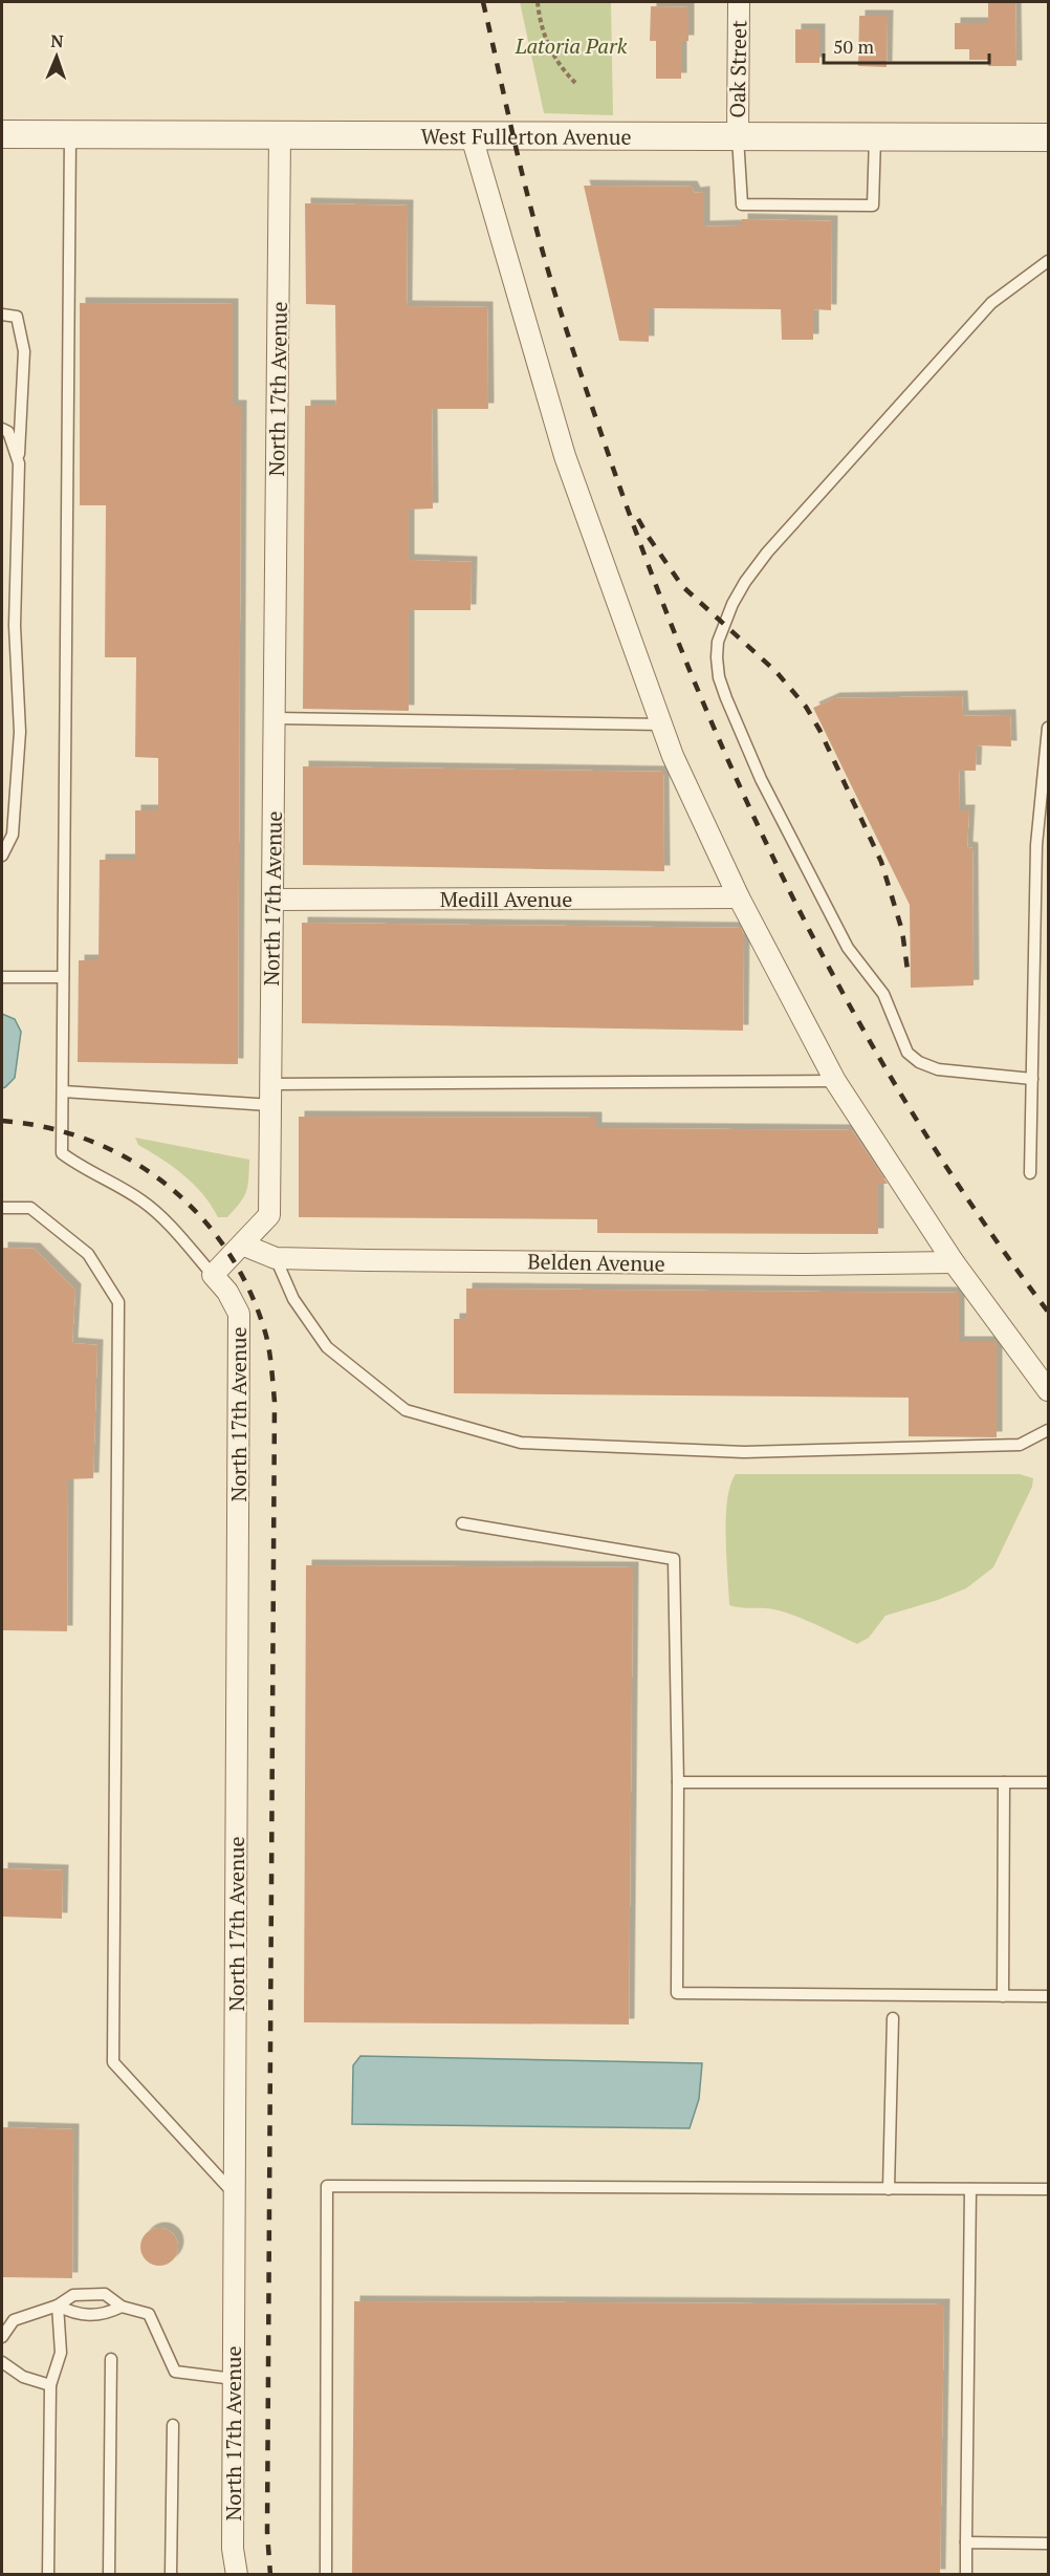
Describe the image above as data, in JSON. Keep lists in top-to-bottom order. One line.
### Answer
{"streets":{"street":["Oak Street","West Fullerton Avenue","North 17th Avenue","Medill Avenue","Belden Avenue"]},"crossings":[["Oak Street","West Fullerton Avenue"],["West Fullerton Avenue","North 17th Avenue"],["North 17th Avenue","Medill Avenue"],["North 17th Avenue","Belden Avenue"]],"parks":["Latoria Park"],"scale_bar":"50 m","north":"top"}
